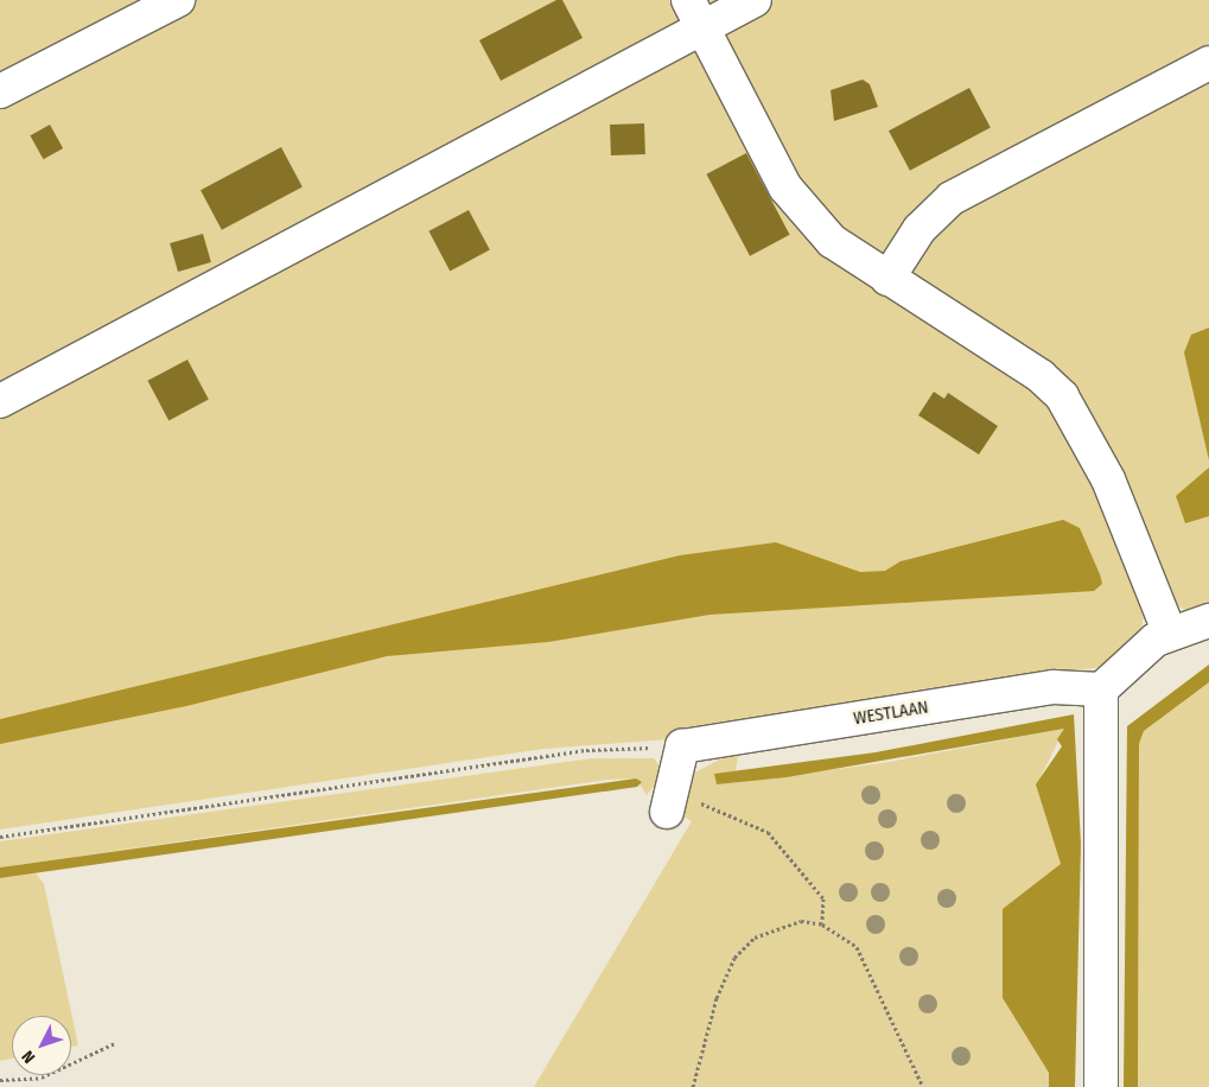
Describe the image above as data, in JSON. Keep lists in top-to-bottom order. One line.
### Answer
{"streets":{"street":["WESTLAAN"]},"north":"bottom left"}
